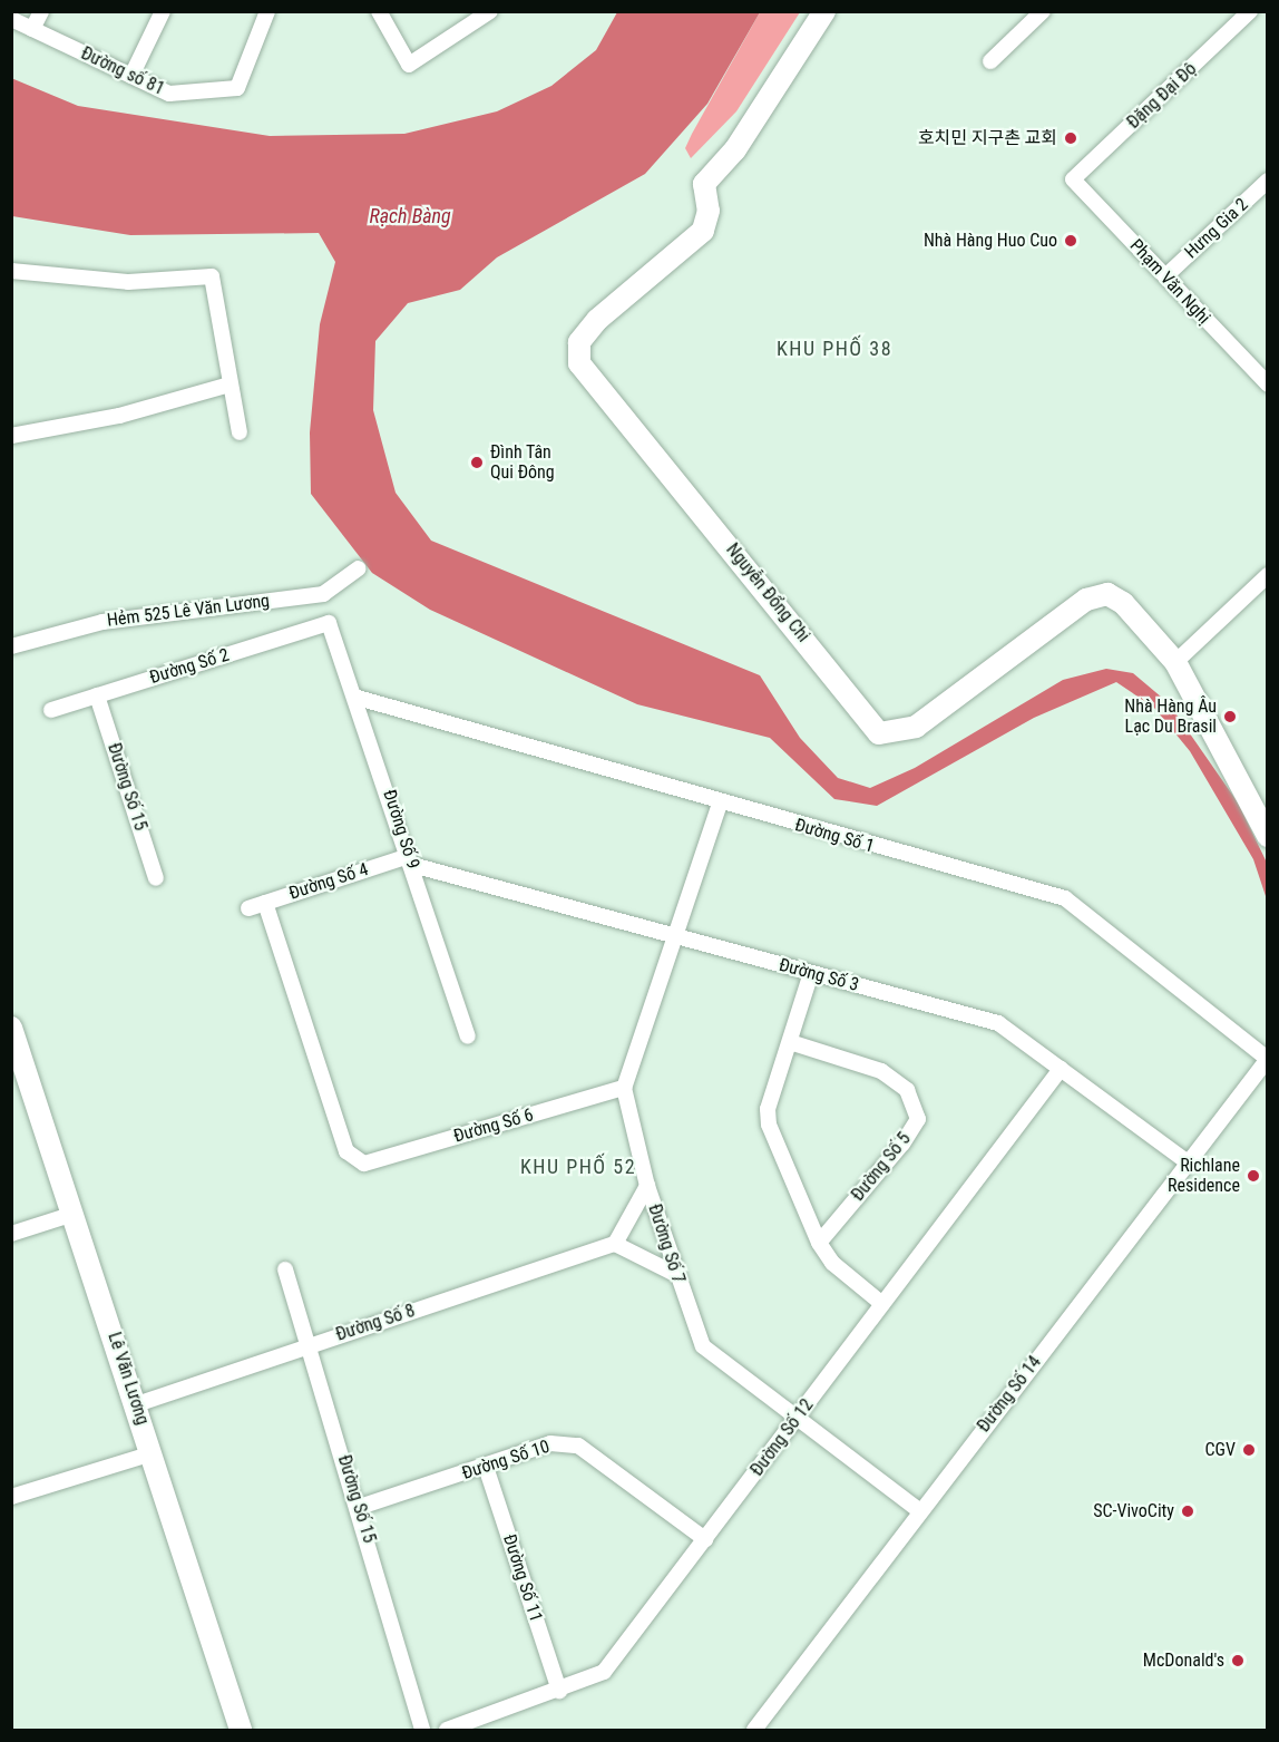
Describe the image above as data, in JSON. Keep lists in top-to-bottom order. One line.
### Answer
{"streets":{"street":["Đường số 81","Đặng Đại Độ","Hưng Gia 2","Phạm Văn Nghị","Nguyễn Đổng Chi","Hẻm 525 Lê Văn Lương","Đường Số 2","Đường Số 15","Đường Số 9","Đường Số 1","Đường Số 4","Đường Số 3","Đường Số 6","Đường Số 5","Đường Số 7","Đường Số 8","Lê Văn Lương","Đường Số 14","Đường Số 12","Đường Số 10","Đường Số 11"]},"crossings":[["Đặng Đại Độ","Phạm Văn Nghị"],["Hưng Gia 2","Phạm Văn Nghị"],["Đường Số 2","Đường Số 15"],["Đường Số 2","Đường Số 9"],["Đường Số 15","Đường Số 8"],["Đường Số 15","Đường Số 10"],["Đường Số 9","Đường Số 1"],["Đường Số 9","Đường Số 4"],["Đường Số 9","Đường Số 3"],["Đường Số 1","Đường Số 14"],["Đường Số 4","Đường Số 3"],["Đường Số 4","Đường Số 6"],["Đường Số 3","Đường Số 14"],["Đường Số 3","Đường Số 12"],["Đường Số 6","Đường Số 7"],["Đường Số 7","Đường Số 14"],["Đường Số 7","Đường Số 12"],["Đường Số 8","Lê Văn Lương"],["Đường Số 12","Đường Số 10"],["Đường Số 12","Đường Số 11"],["Đường Số 10","Đường Số 11"]],"districts":["KHU PHỐ 38","KHU PHỐ 52"],"water":["Rạch Bàng"],"places":["호치민 지구촌 교회","Nhà Hàng Huo Cuo","Đình Tân Qui Đông","Nhà Hàng Âu Lạc Du Brasil","Richlane Residence","CGV","SC-VivoCity","McDonald's"]}
